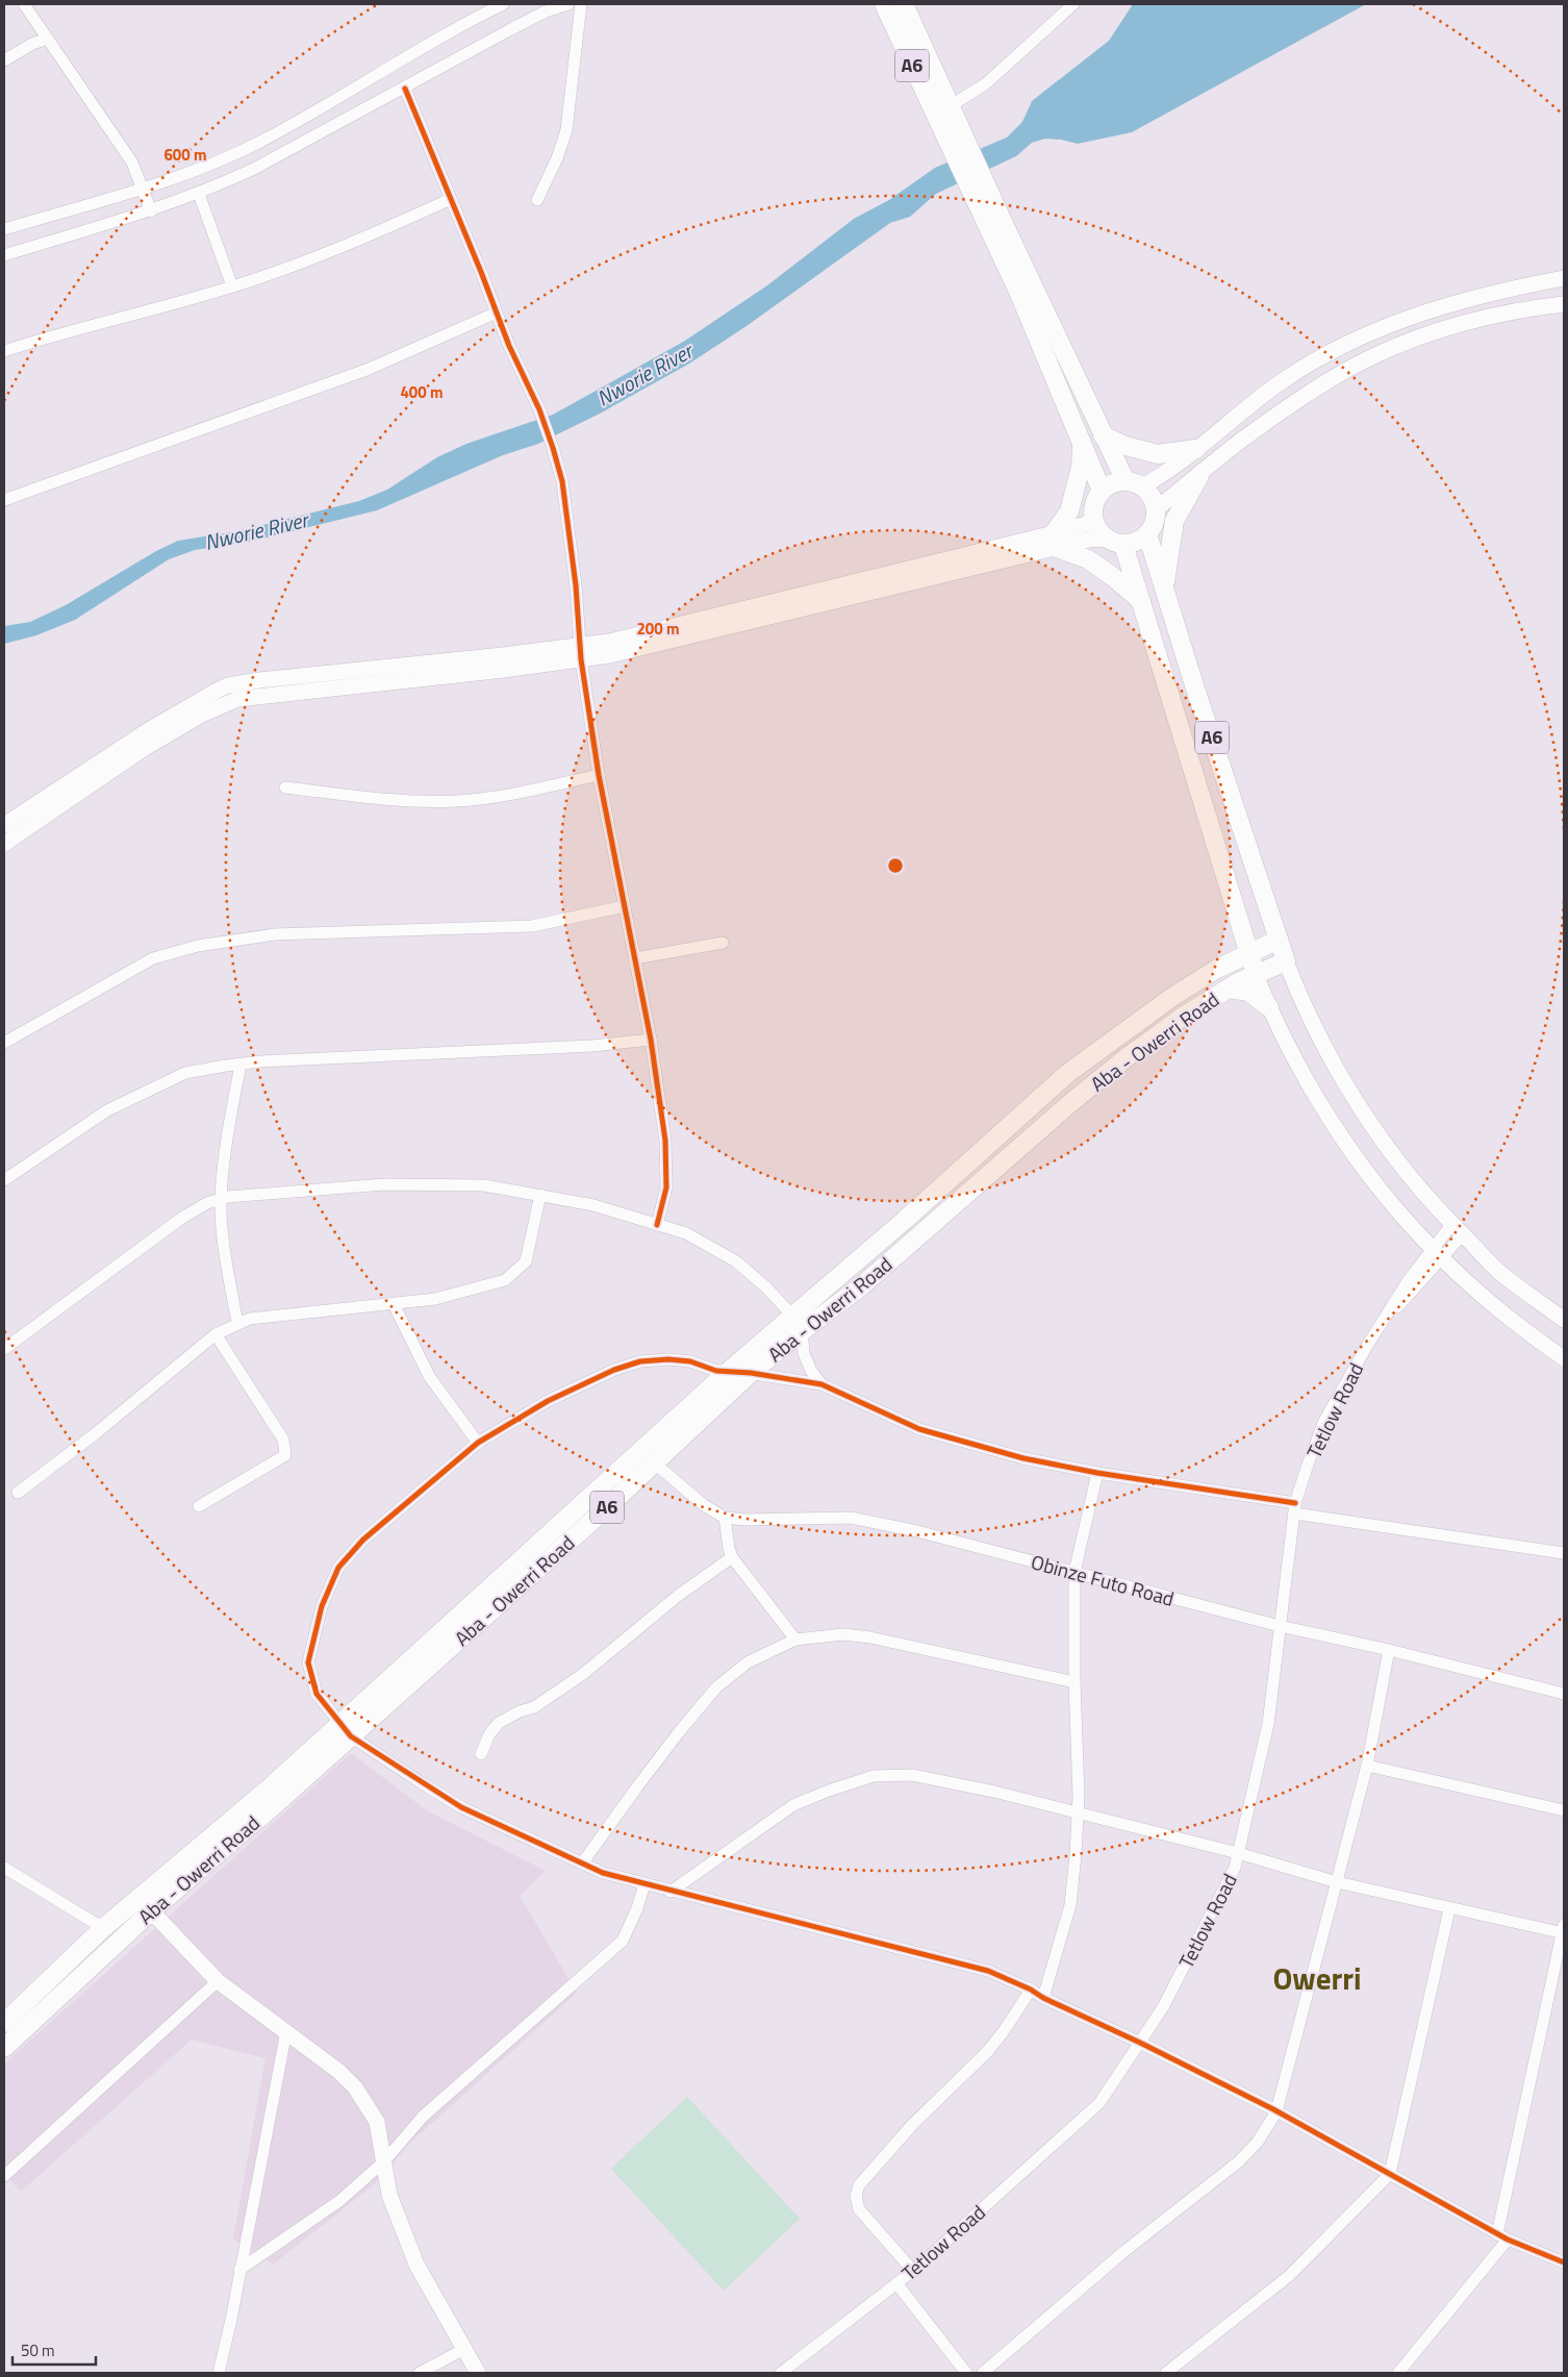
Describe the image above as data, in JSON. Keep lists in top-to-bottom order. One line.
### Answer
{"streets":{"highway":["A6","Aba - Owerri Road"],"street":["Tetlow Road","Obinze Futo Road"]},"crossings":[["A6","Aba - Owerri Road"],["Aba - Owerri Road","Obinze Futo Road"],["Tetlow Road","Obinze Futo Road"]],"districts":["Owerri"],"water":["Nworie River"],"scale_bar":"50 m","rings":["600 m","400 m","200 m"]}
